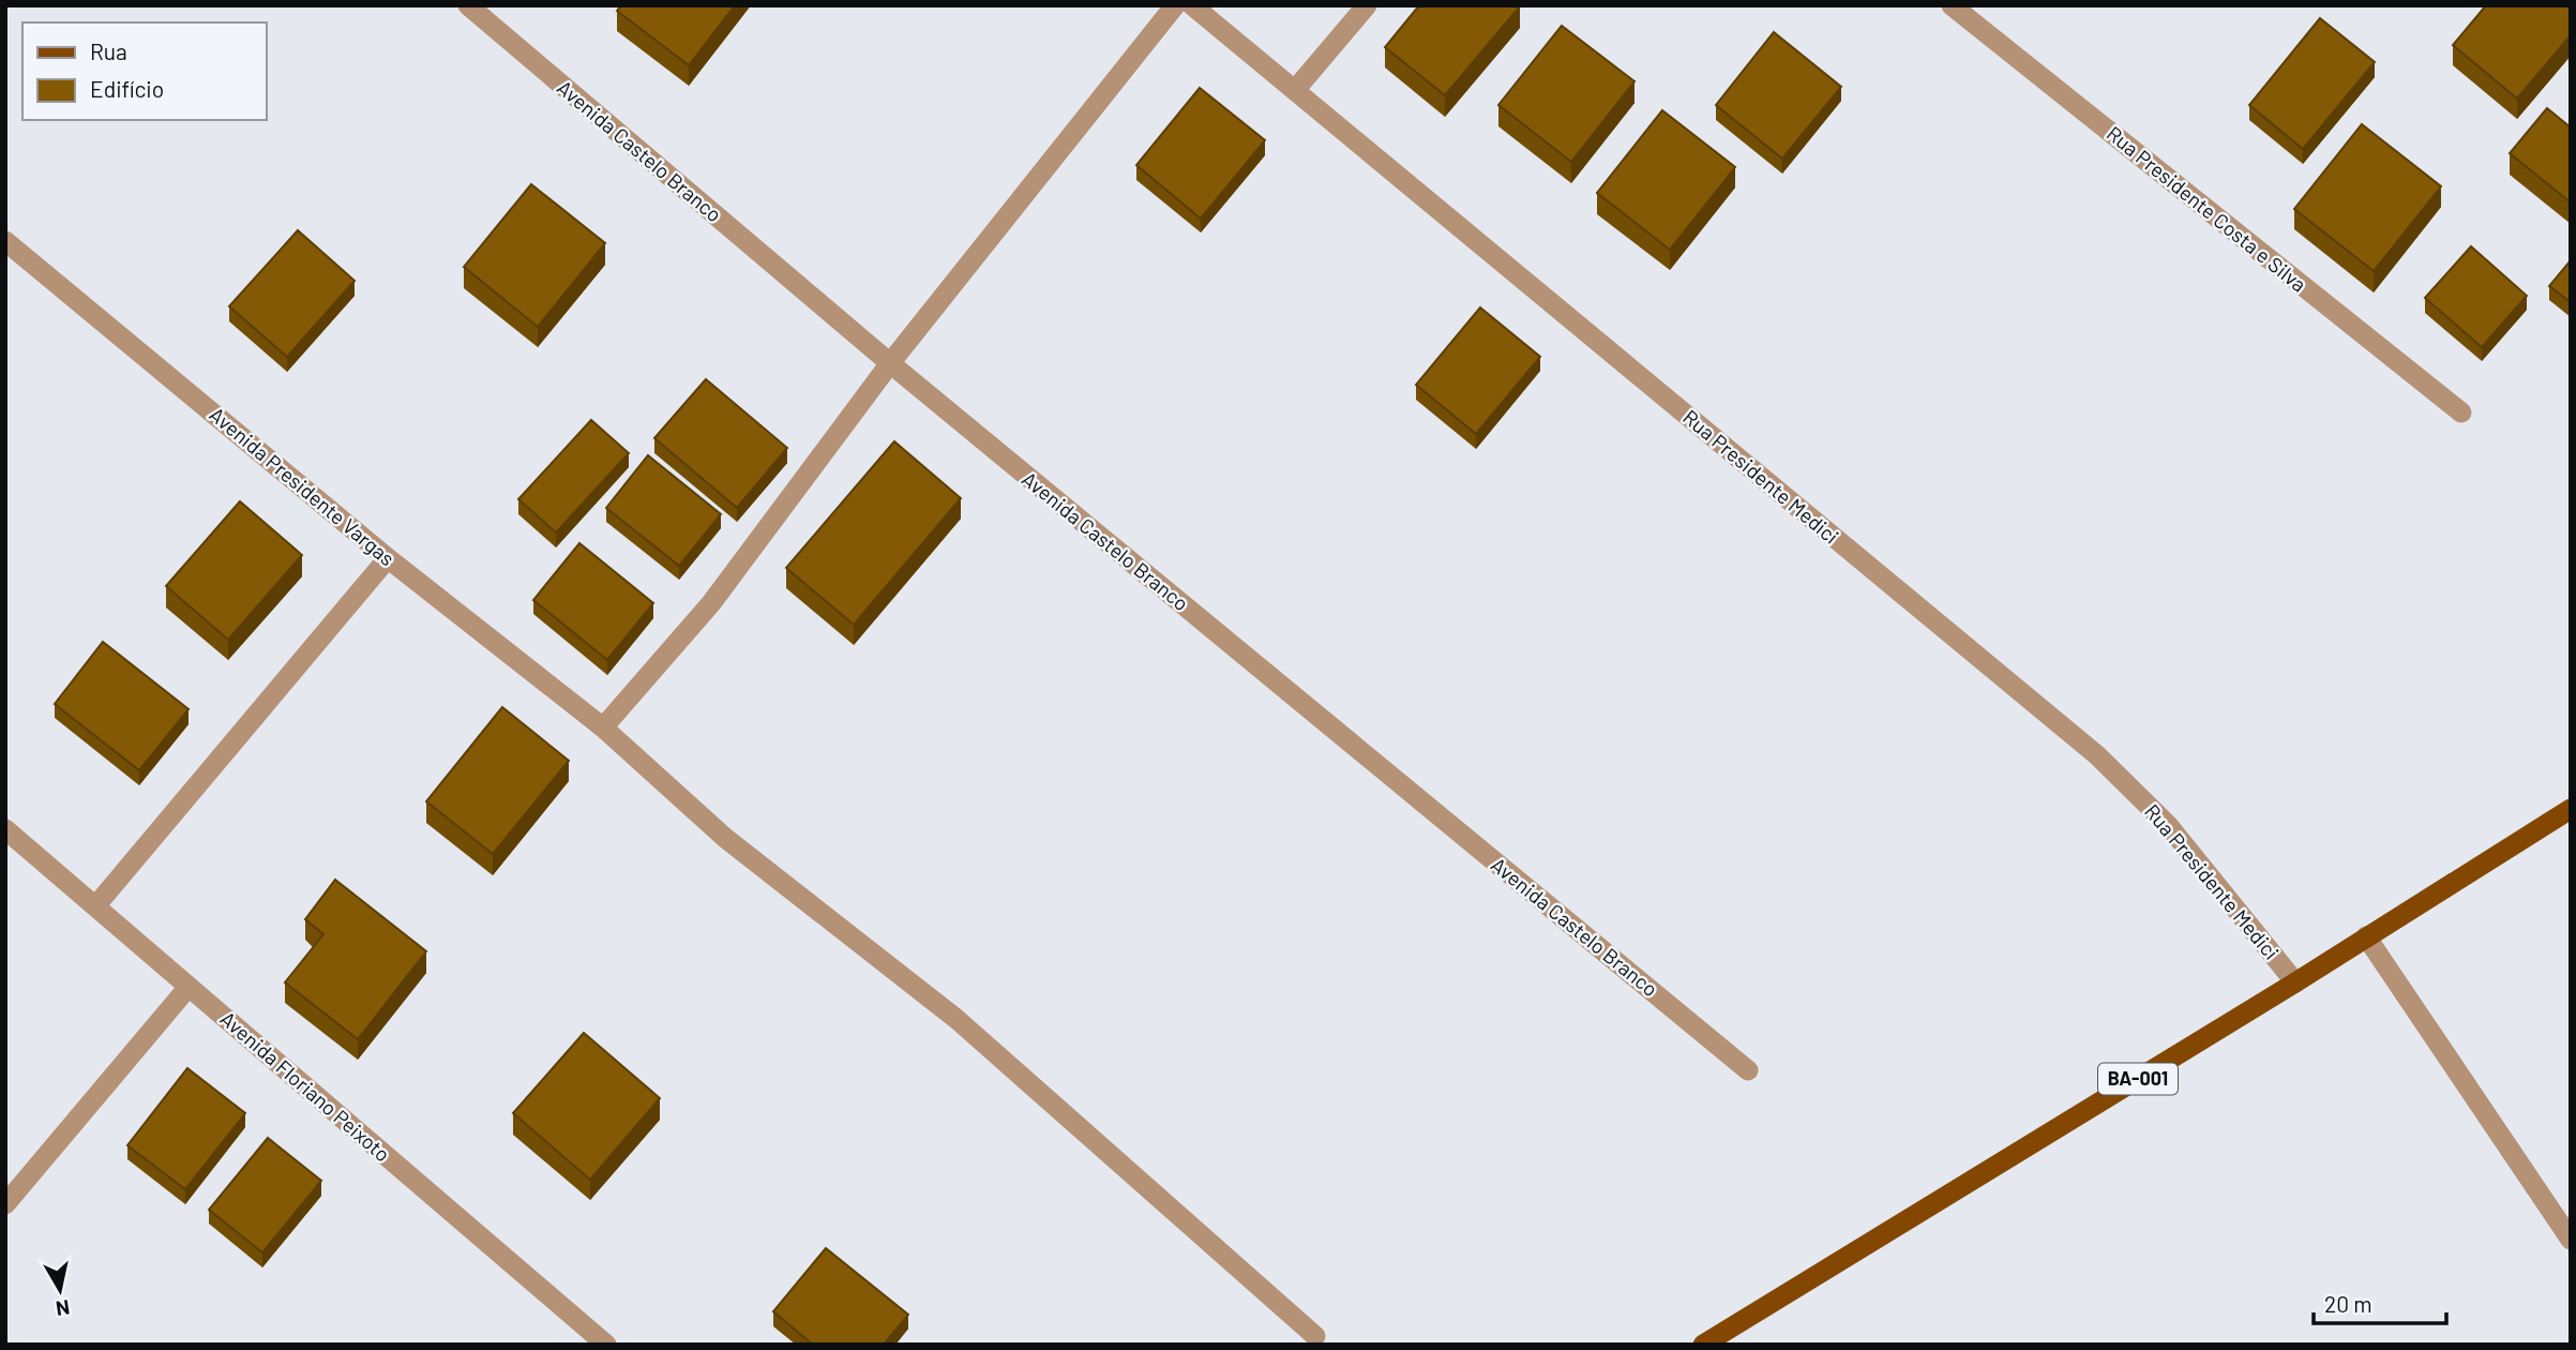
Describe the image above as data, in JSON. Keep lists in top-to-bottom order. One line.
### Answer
{"streets":{"main road":["BA-001"],"street":["Avenida Castelo Branco","Rua Presidente Costa e Silva","Rua Presidente Medici","Avenida Presidente Vargas","Avenida Floriano Peixoto"]},"crossings":[["Rua Presidente Medici","BA-001"]],"legend":["Rua","Edifício"],"scale_bar":"20 m","north":"bottom"}
